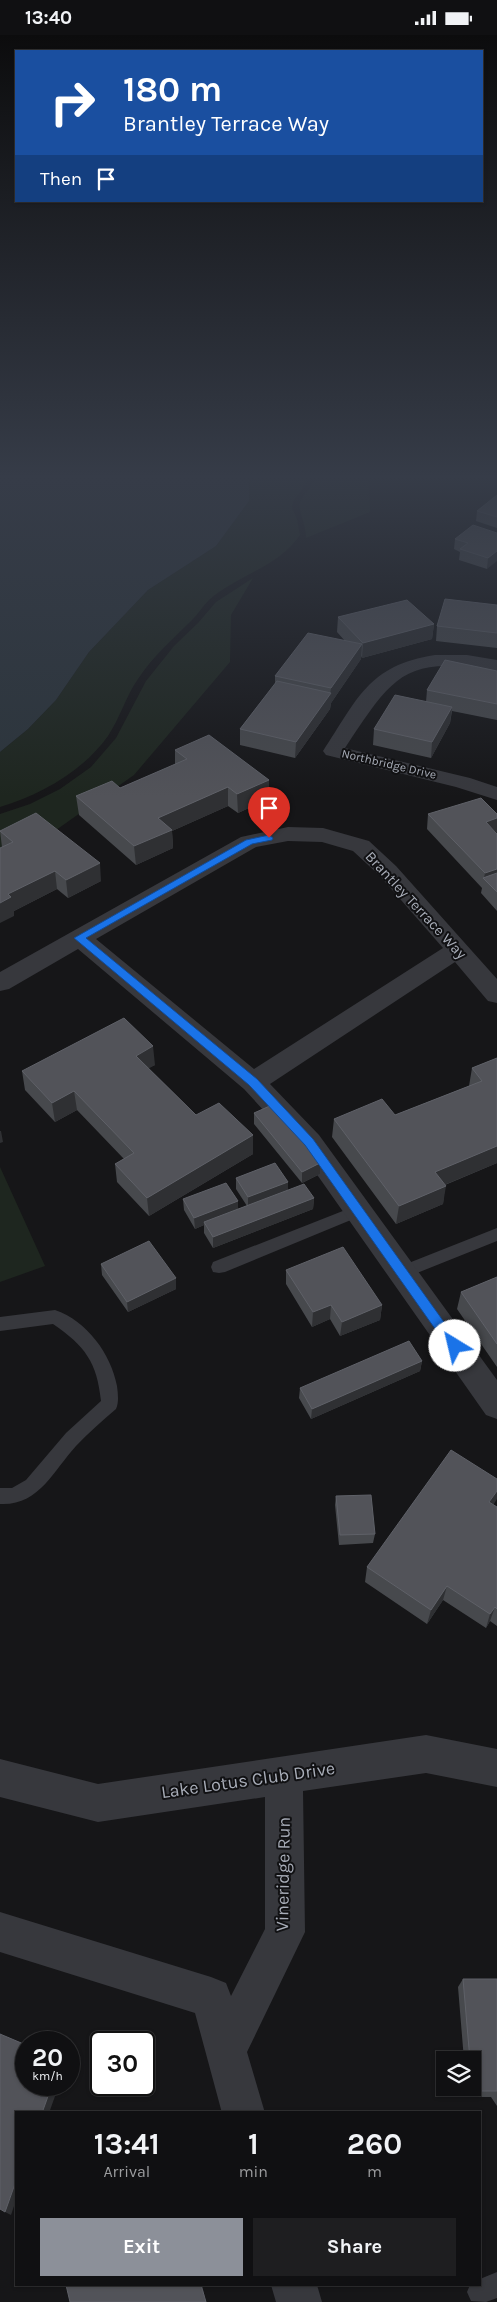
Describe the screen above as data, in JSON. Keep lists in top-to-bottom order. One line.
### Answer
{"streets":{"street":["Northbridge Drive","Brantley Terrace Way","Lake Lotus Club Drive","Vineridge Run"]},"crossings":[["Lake Lotus Club Drive","Vineridge Run"]],"page":{"status":"13:40","turn":["180 m","Brantley Terrace Way"],"then":"Then","speed":"20 km/h","limit":"30","eta":["13:41","Arrival","1","min","260","m"],"buttons":["Exit","Share"]}}
